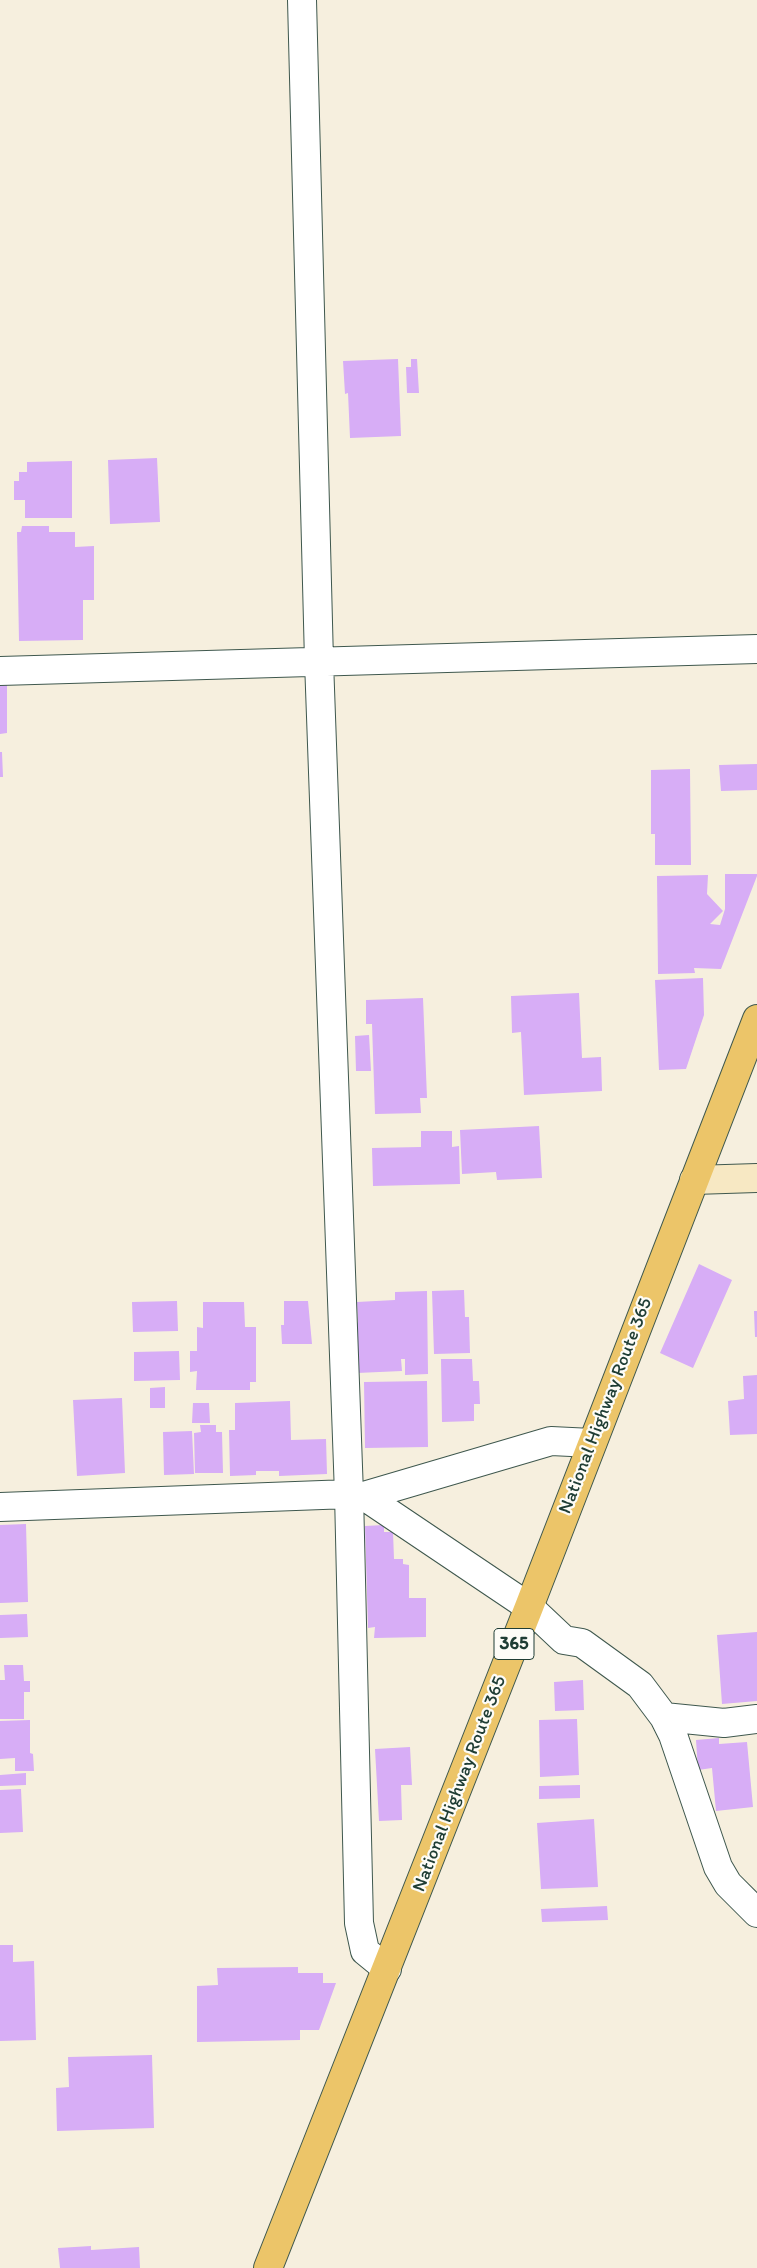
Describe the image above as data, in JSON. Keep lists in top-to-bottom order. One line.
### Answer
{"streets":{"highway":["National Highway Route 365","365"]}}
